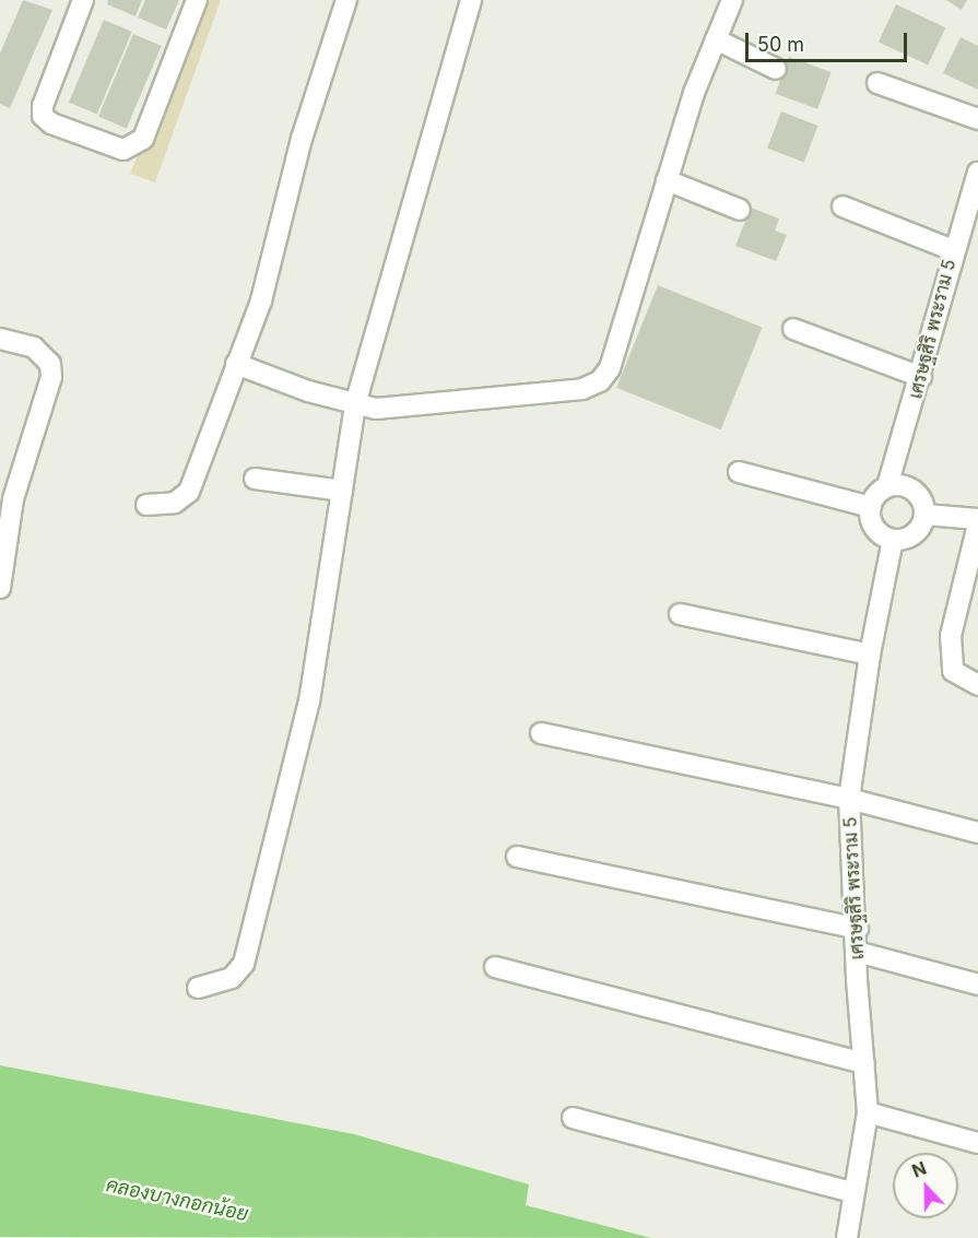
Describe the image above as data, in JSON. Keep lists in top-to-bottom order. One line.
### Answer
{"streets":{"street":["เศรษฐสิริ พระราม 5"]},"water":["คลองบางกอกน้อย"],"scale_bar":"50 m","north":"top"}
